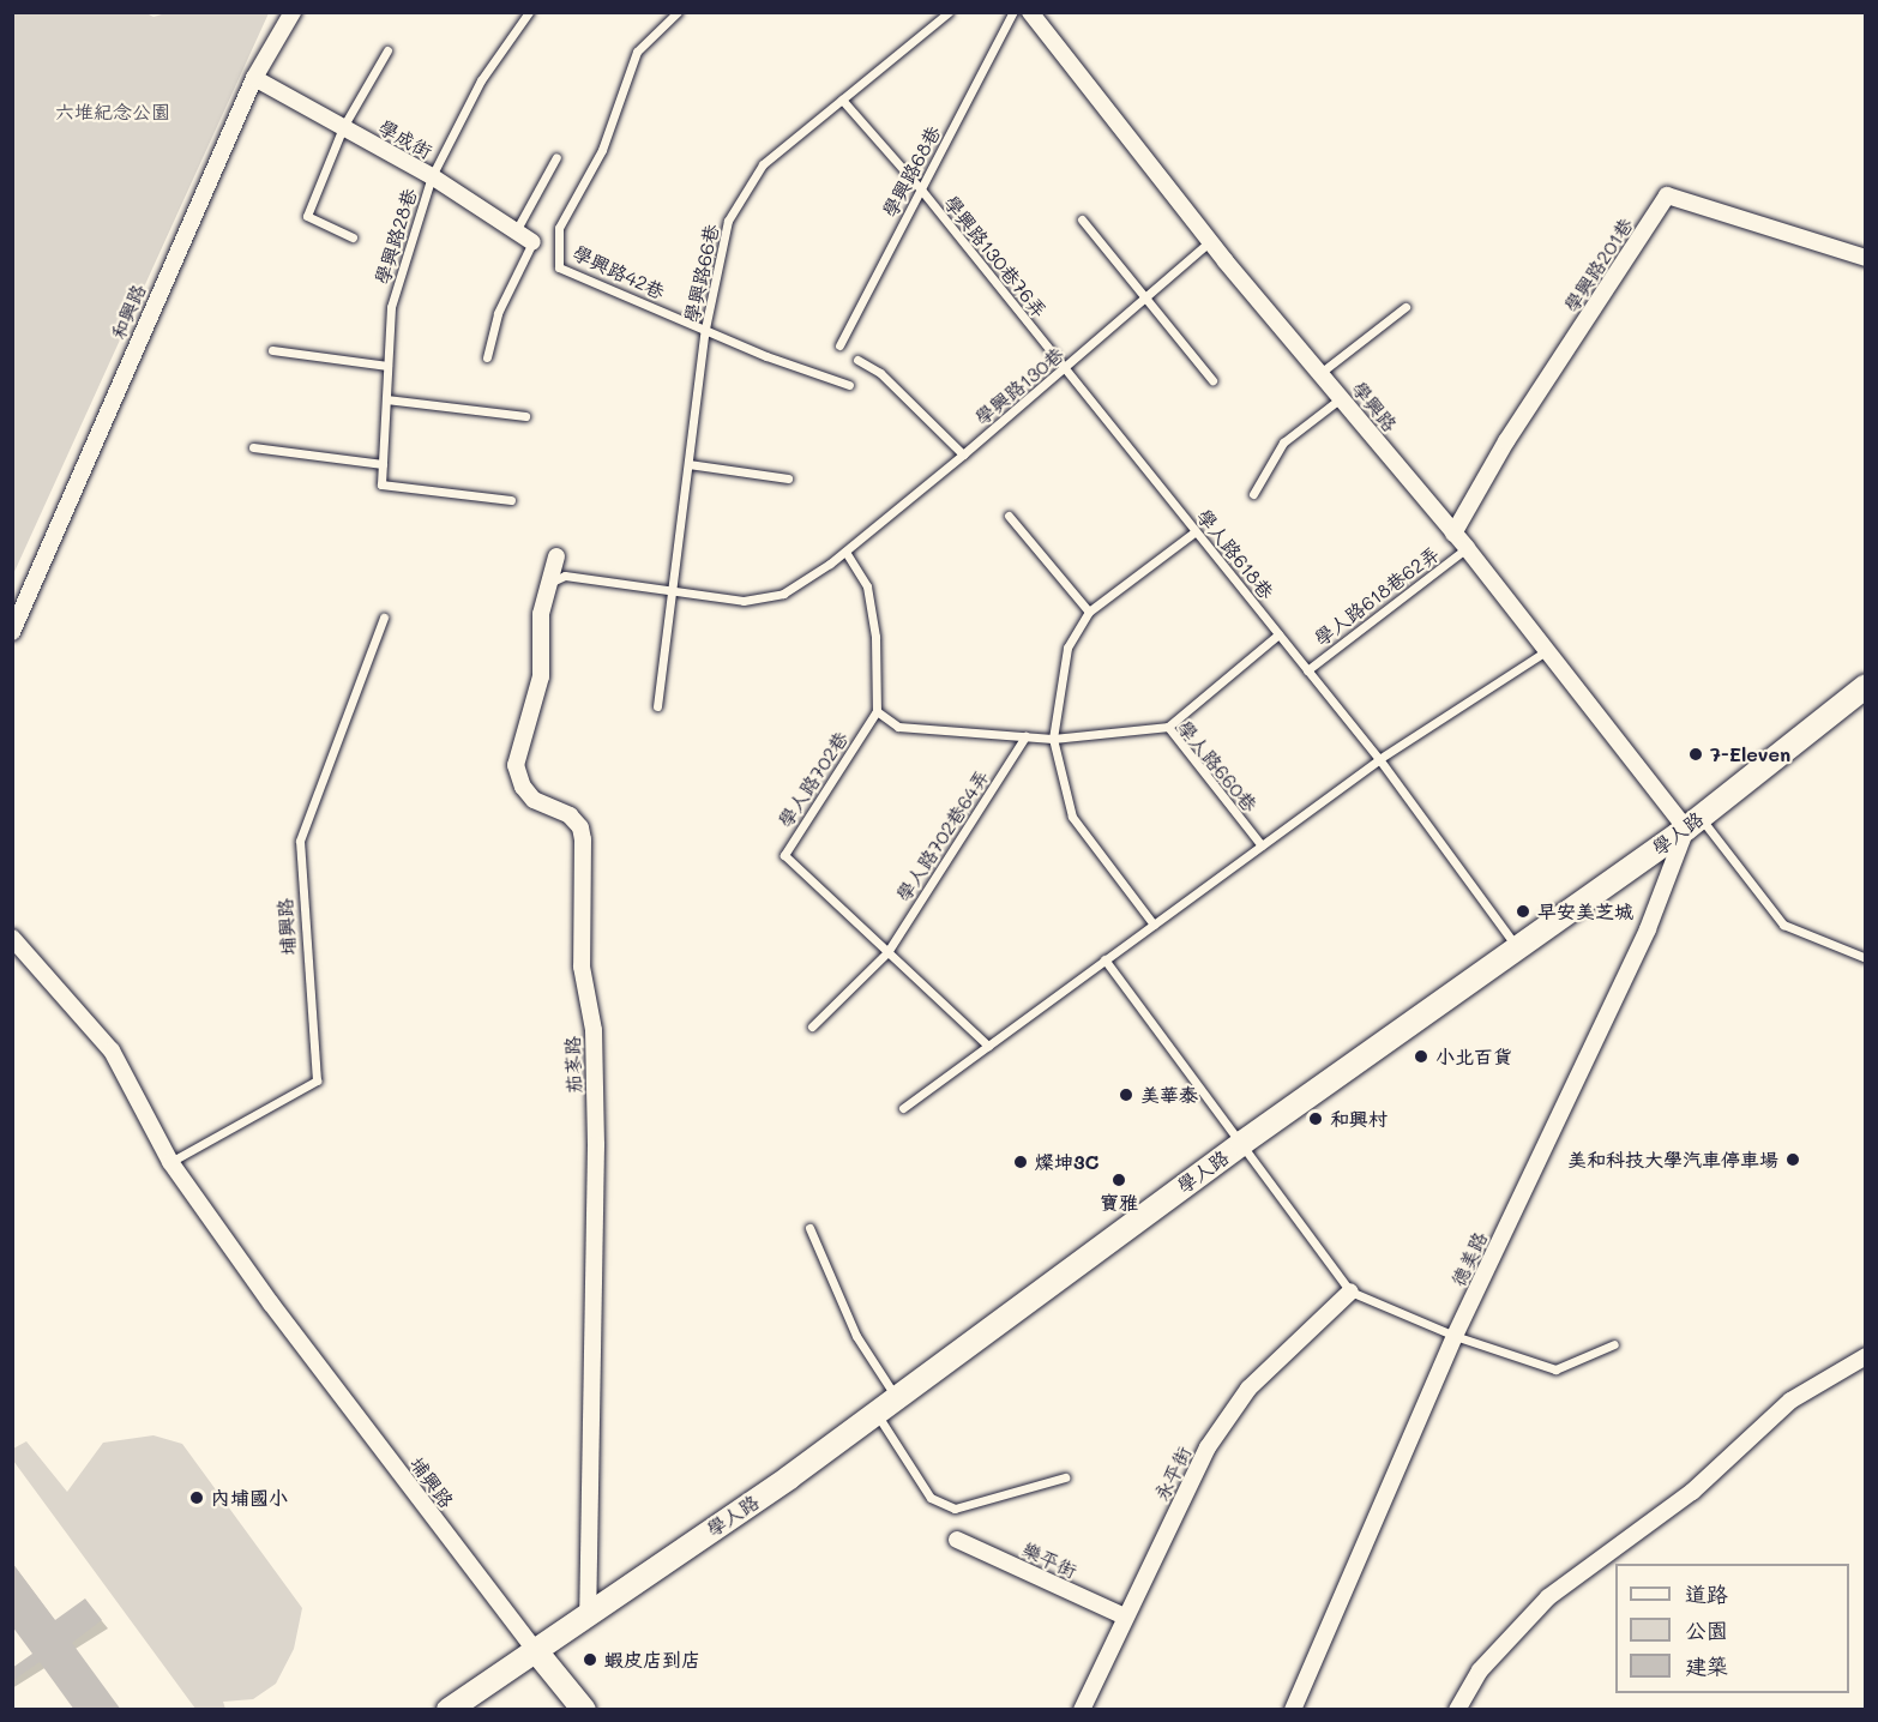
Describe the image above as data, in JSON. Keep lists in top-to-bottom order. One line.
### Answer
{"streets":{"main road":["學人路"],"street":["學成街","學興路201巷","和興路","學興路","埔興路","茄苳路","德美路","永平街","樂平街"],"lane":["學興路68巷","學興路28巷","學興路130巷76弄","學興路42巷","學興路66巷","學興路130巷","學人路618巷","學人路618巷62弄","學人路660巷","學人路702巷","學人路702巷64弄"]},"crossings":[["學成街","學興路28巷"],["學成街","和興路"],["學興路68巷","學興路130巷76弄"],["學興路130巷76弄","學興路66巷"],["學興路130巷76弄","學興路130巷"],["學興路130巷76弄","學人路618巷"],["學興路201巷","學興路"],["學興路42巷","學興路66巷"],["學興路66巷","學興路130巷"],["學興路130巷","學興路"],["學興路130巷","學人路618巷"],["學興路130巷","茄苳路"],["學興路","學人路618巷62弄"],["學興路","學人路"],["學興路","德美路"],["學人路618巷","學人路618巷62弄"],["學人路618巷","學人路"],["學人路660巷","學人路702巷"],["學人路660巷","學人路702巷64弄"],["學人路702巷","學人路702巷64弄"],["學人路","埔興路"],["學人路","茄苳路"],["學人路","德美路"],["永平街","樂平街"]],"parks":["六堆紀念公園"],"places":["7-Eleven","早安美芝城","小北百貨","美華泰","和興村","美和科技大學汽車停車場","燦坤3C","寶雅","內埔國小","蝦皮店到店"],"legend":["道路","公園","建築"]}
